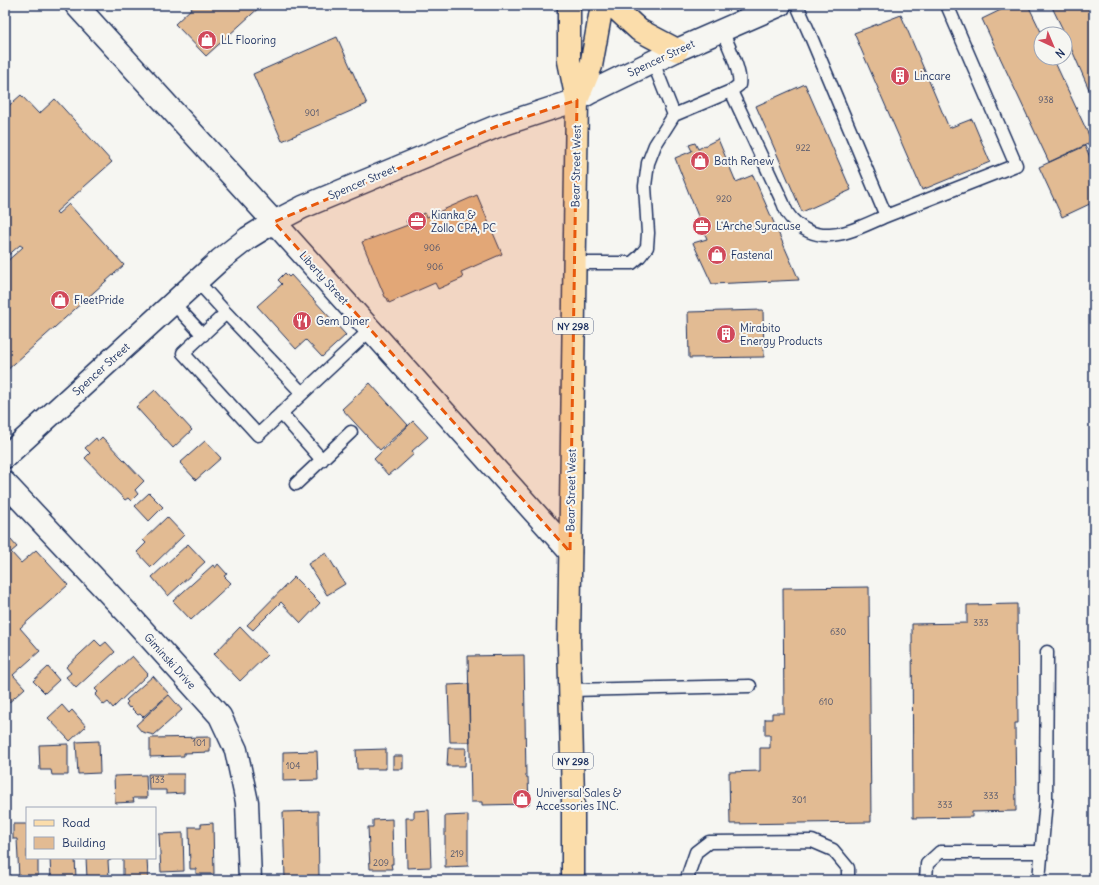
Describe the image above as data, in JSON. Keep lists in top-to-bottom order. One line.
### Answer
{"streets":{"main road":["Bear Street West","NY 298"],"street":["Spencer Street","Liberty Street","Giminski Drive"]},"crossings":[["Spencer Street","Bear Street West"],["Spencer Street","Liberty Street"],["Bear Street West","Liberty Street"]],"places":{"shop":["LL Flooring","Bath Renew","Fastenal","FleetPride","Universal Sales & Accessories INC."],"building":["Lincare","Mirabito Energy Products"],"office":["Kianka & Zollo CPA, PC","L'Arche Syracuse"],"restaurant":["Gem Diner"]},"house_numbers":["938","901","922","920","906","906","333","630","610","101","104","133","333","301","333","219","209"],"legend":["Road","Building"],"north":"bottom right"}
